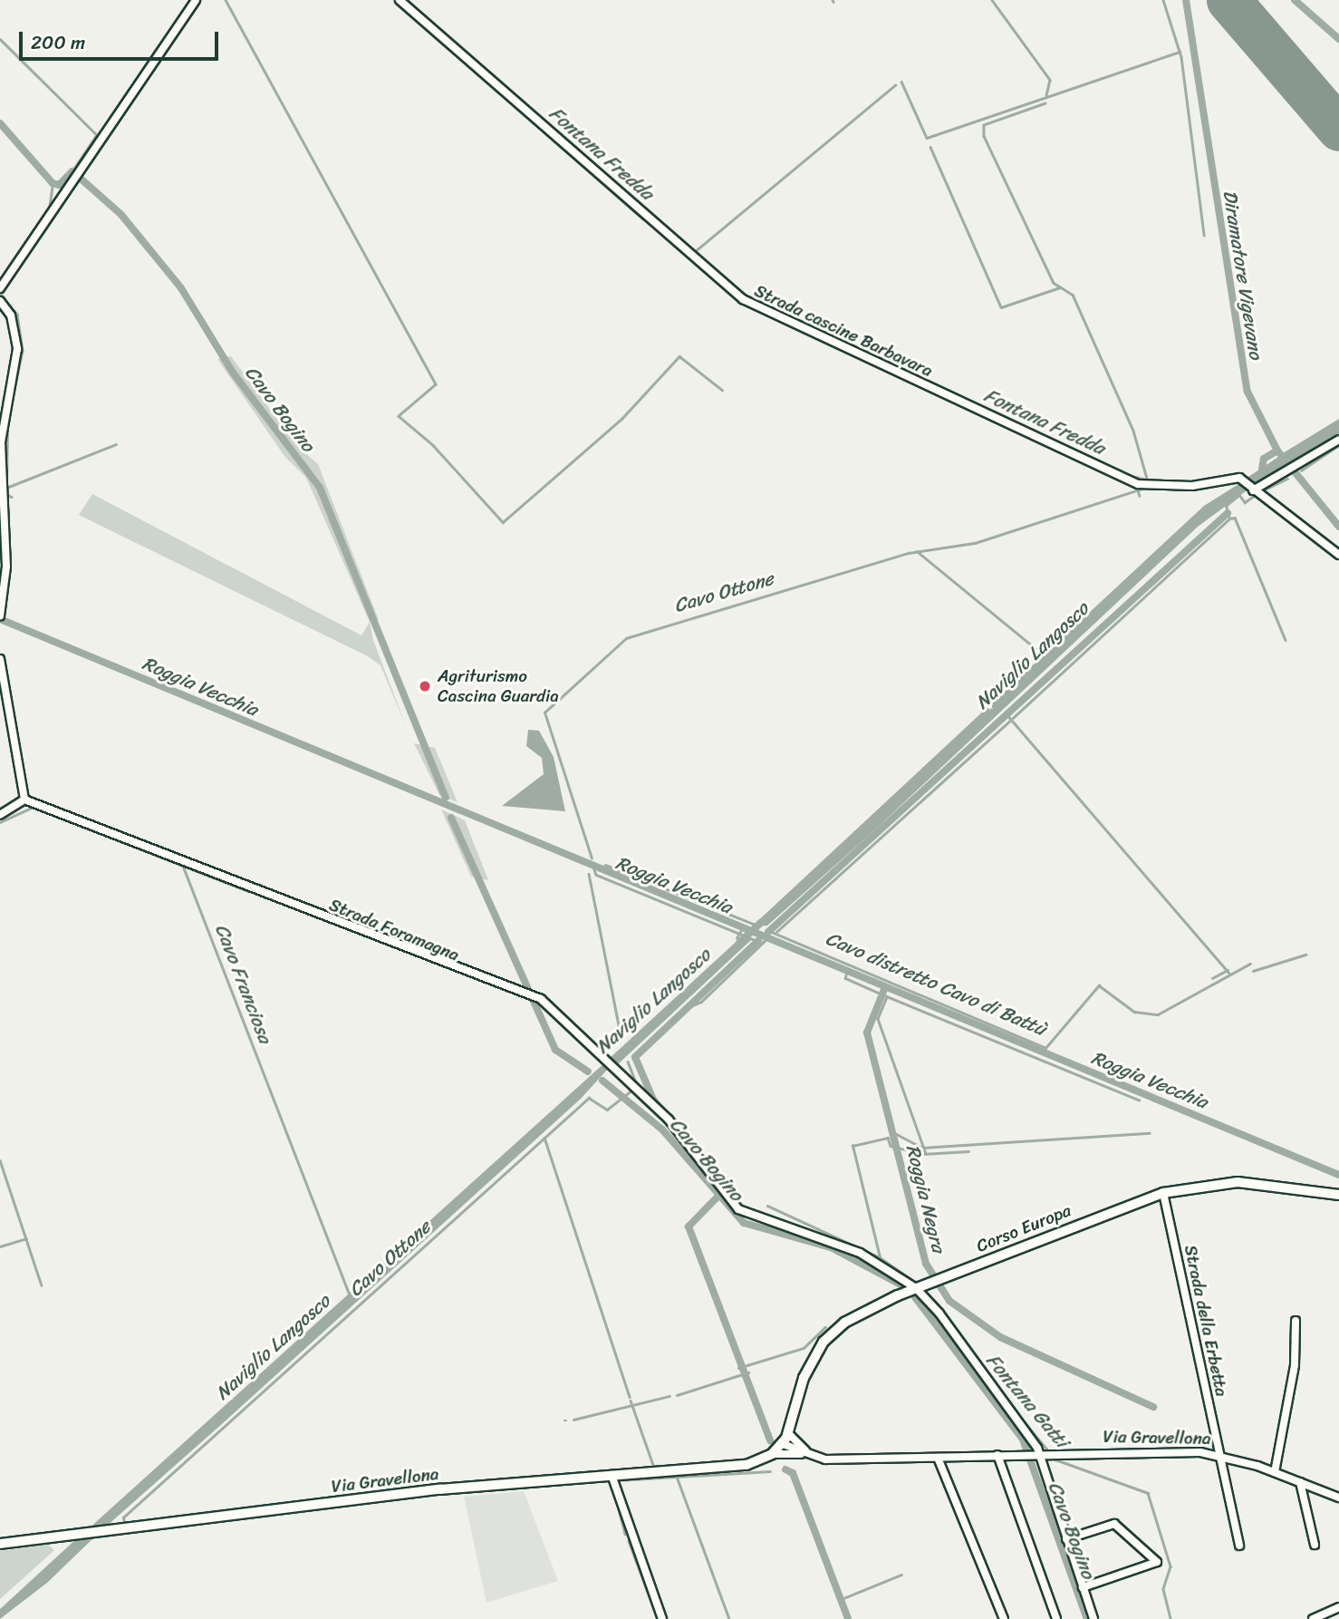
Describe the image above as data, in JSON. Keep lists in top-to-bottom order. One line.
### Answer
{"streets":{"main road":["Corso Europa","Via Gravellona"],"street":["Strada cascine Barbavara","Strada Foramagna","Strada della Erbetta"]},"crossings":[["Strada Foramagna","Corso Europa"],["Corso Europa","Strada della Erbetta"],["Corso Europa","Via Gravellona"],["Strada della Erbetta","Via Gravellona"]],"water":["Fontana Fredda","Diramatore Vigevano","Cavo Bogino","Cavo Ottone","Naviglio Langosco","Roggia Vecchia","Cavo Franciosa","Cavo distretto Cavo di Battù","Roggia Negra","Fontana Gatti"],"places":["Agriturismo Cascina Guardia"],"scale_bar":"200 m"}
